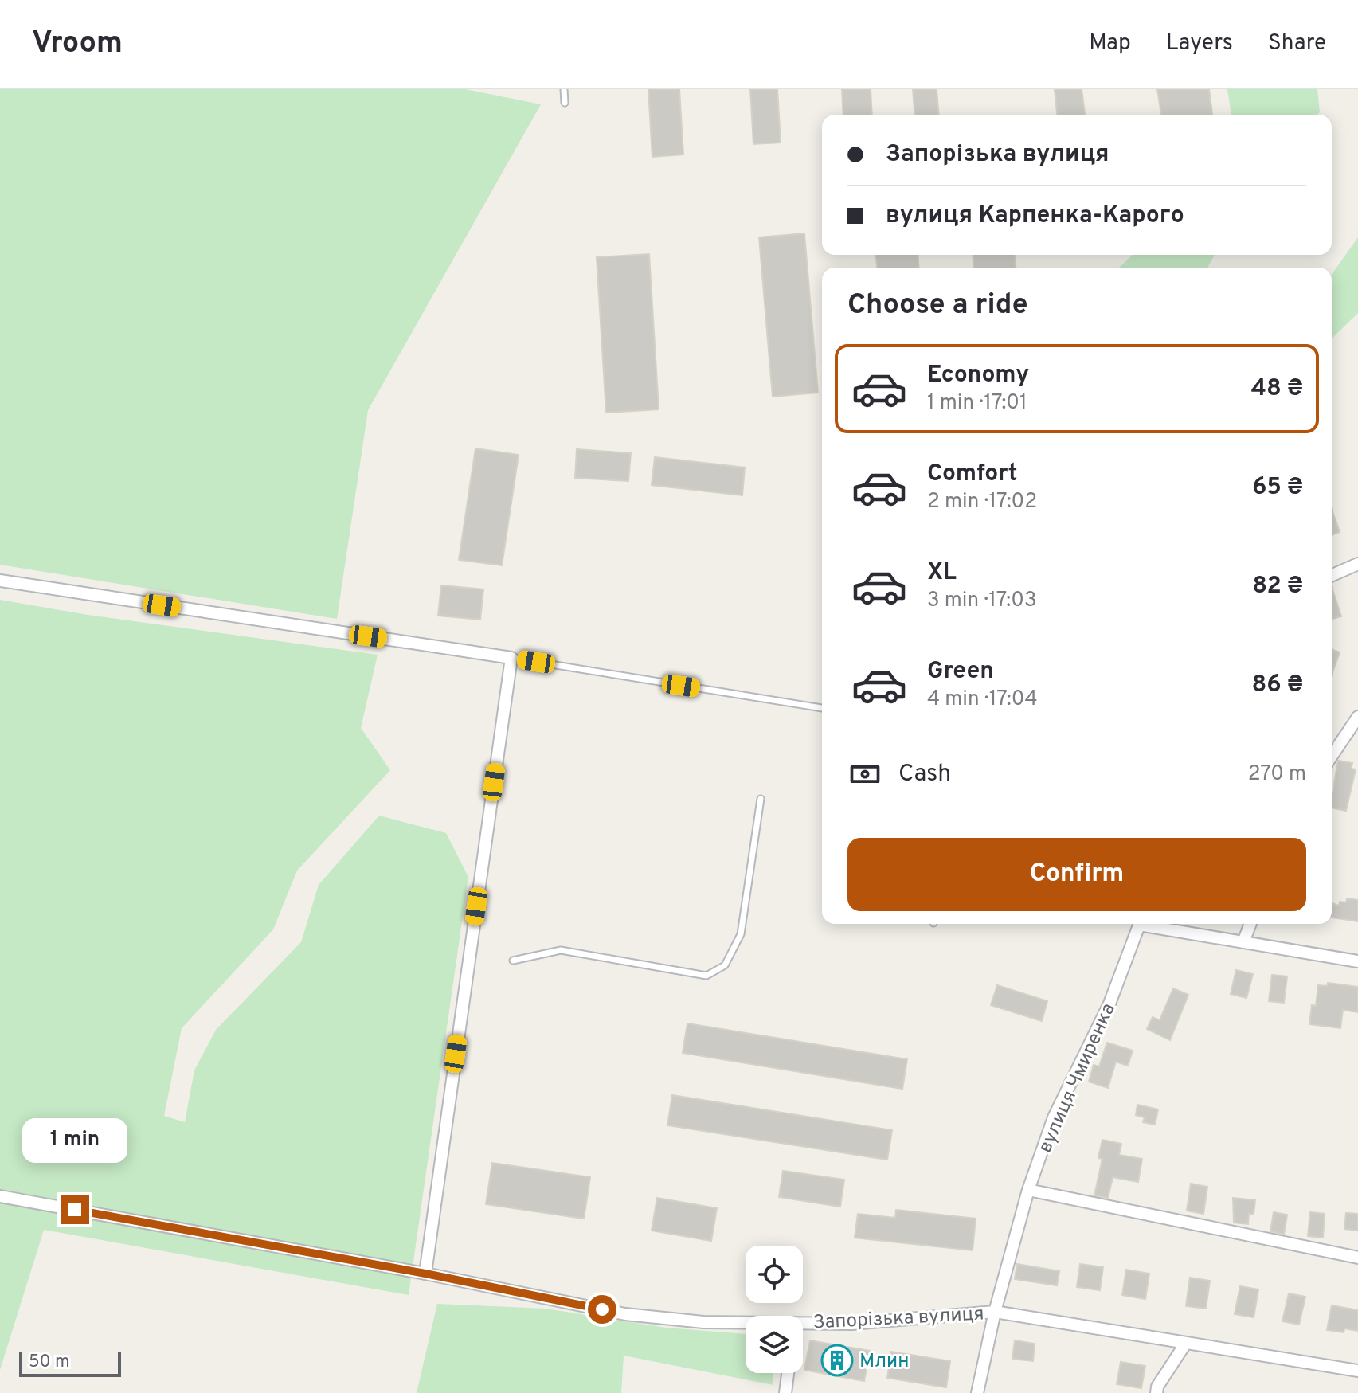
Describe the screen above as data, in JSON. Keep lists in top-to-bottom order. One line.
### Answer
{"streets":{"street":["вулиця Чмиренка","Запорізька вулиця"]},"crossings":[["вулиця Чмиренка","Запорізька вулиця"]],"places":{"building":["Млин"]},"scale_bar":"50 m","page":{"header":"Vroom","nav":["Map","Layers","Share"],"banner":["Запорізька вулиця","вулиця Карпенка-Карого"],"heading":"Choose a ride","list":[{"name":"Economy","note":"1 min · 17:01","value":"48 ₴"},{"name":"Comfort","note":"2 min · 17:02","value":"65 ₴"},{"name":"XL","note":"3 min · 17:03","value":"82 ₴"},{"name":"Green","note":"4 min · 17:04","value":"86 ₴"}],"pay":["Cash","270 m"],"buttons":"Confirm","bubble":"1 min","scale":"50 m"}}
